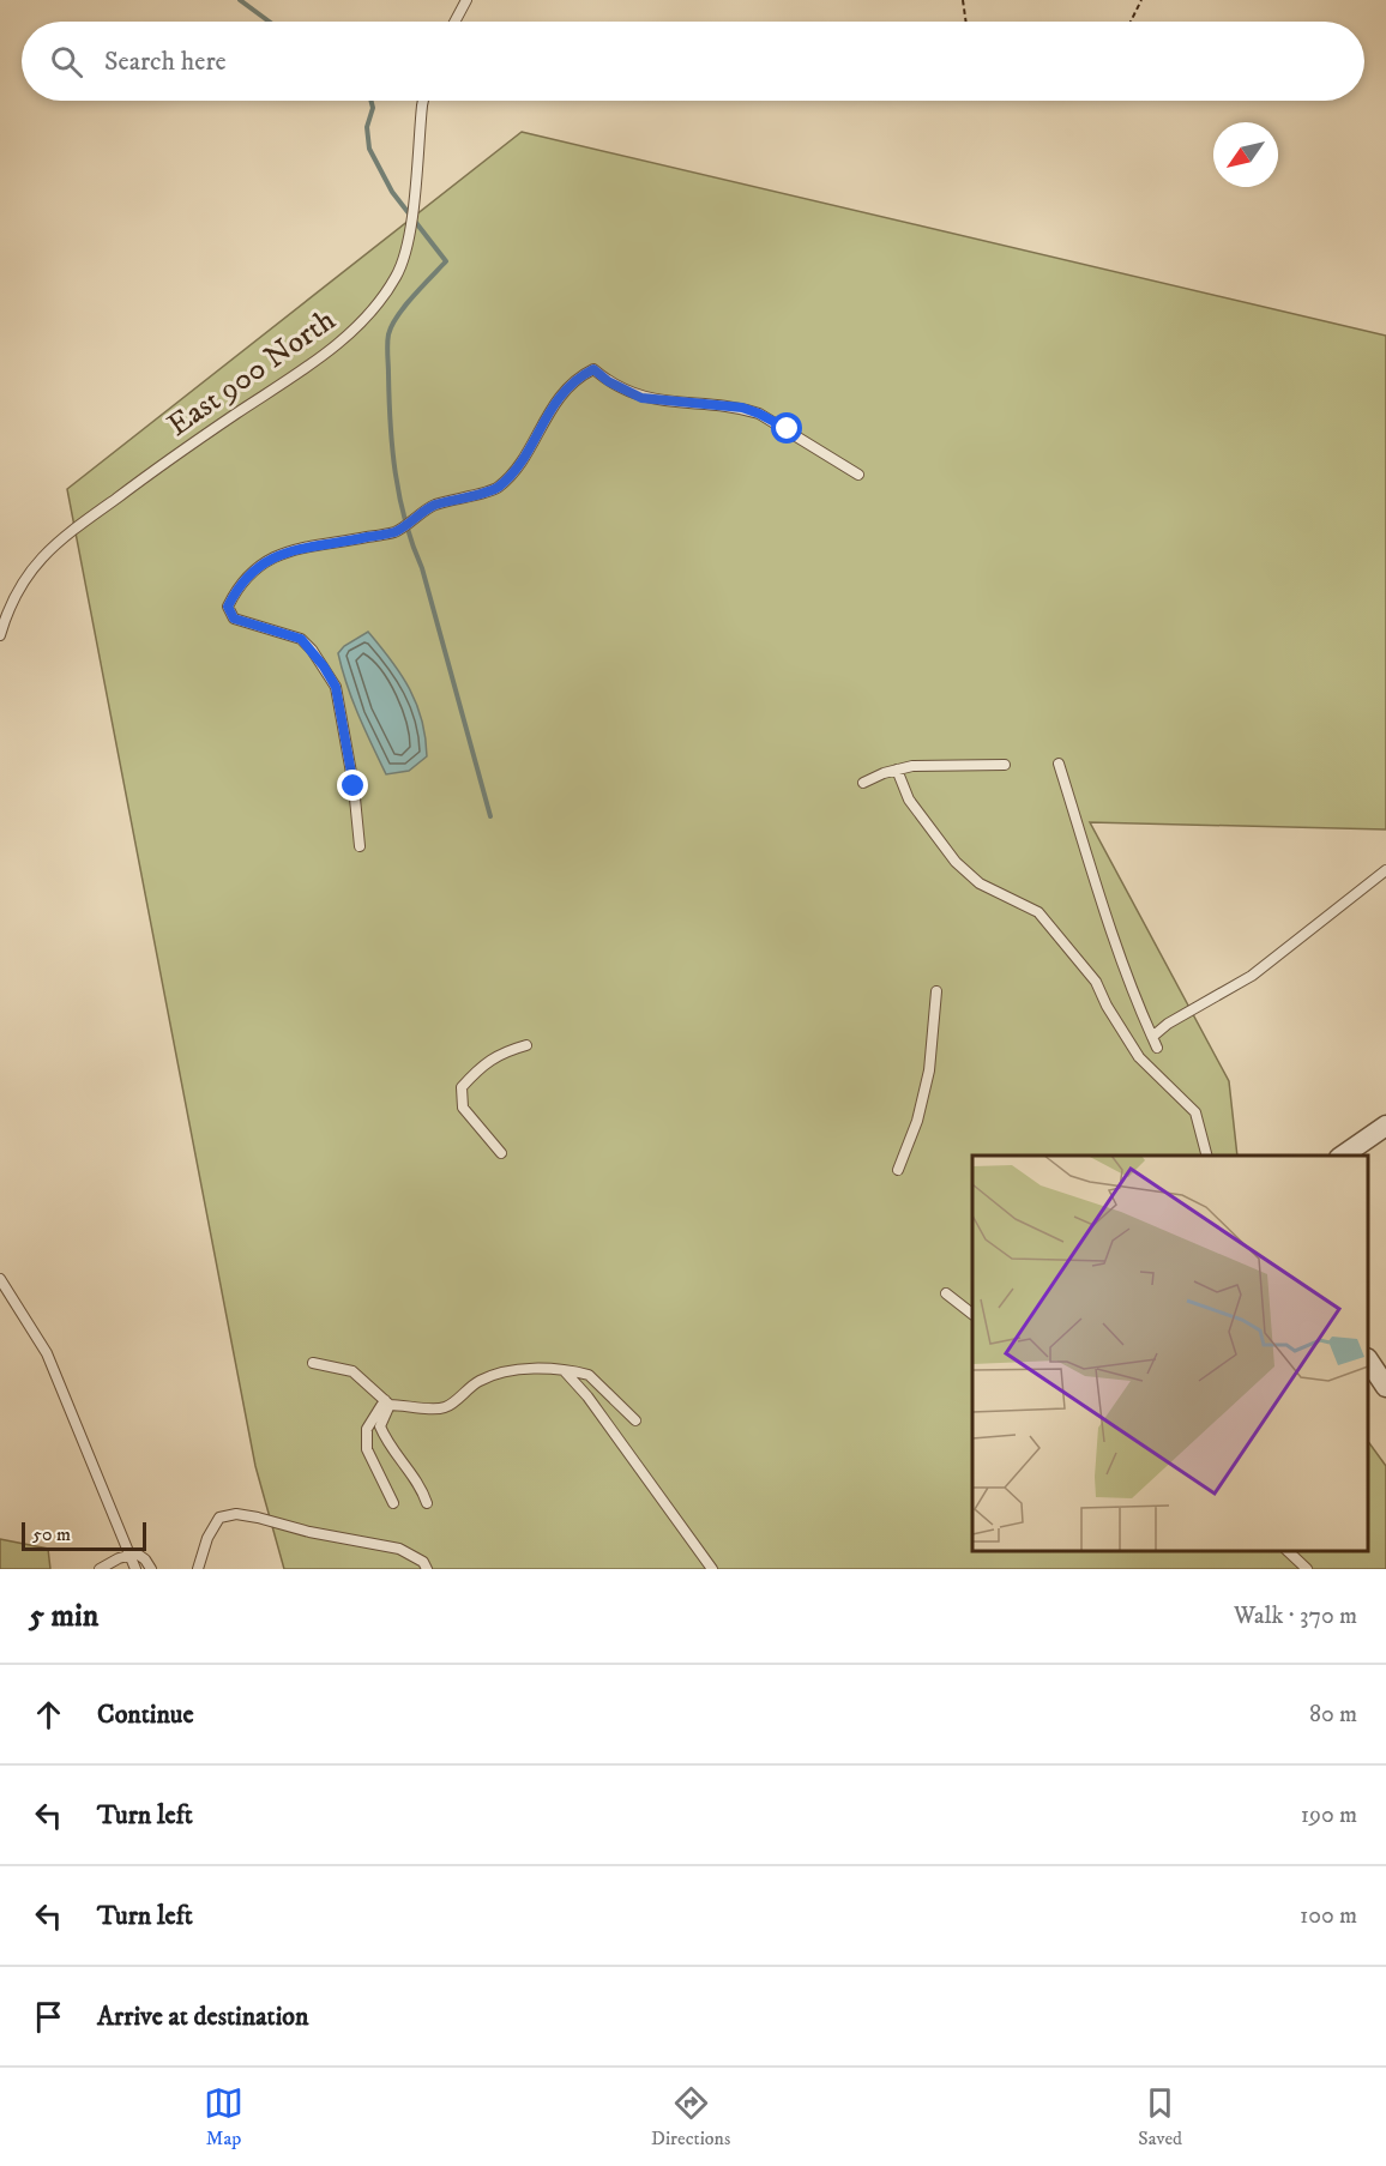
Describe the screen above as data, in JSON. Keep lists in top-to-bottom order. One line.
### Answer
{"streets":{"lane":["East 900 North"]},"scale_bar":"50 m","north":"bottom left","page":{"search":"Search here","scale":"50 m","heading":["5 min","Walk · 370 m"],"list":[["Continue","80 m"],["Turn left","190 m"],["Turn left","100 m"],"Arrive at destination"],"nav":["Map","Directions","Saved"]}}
